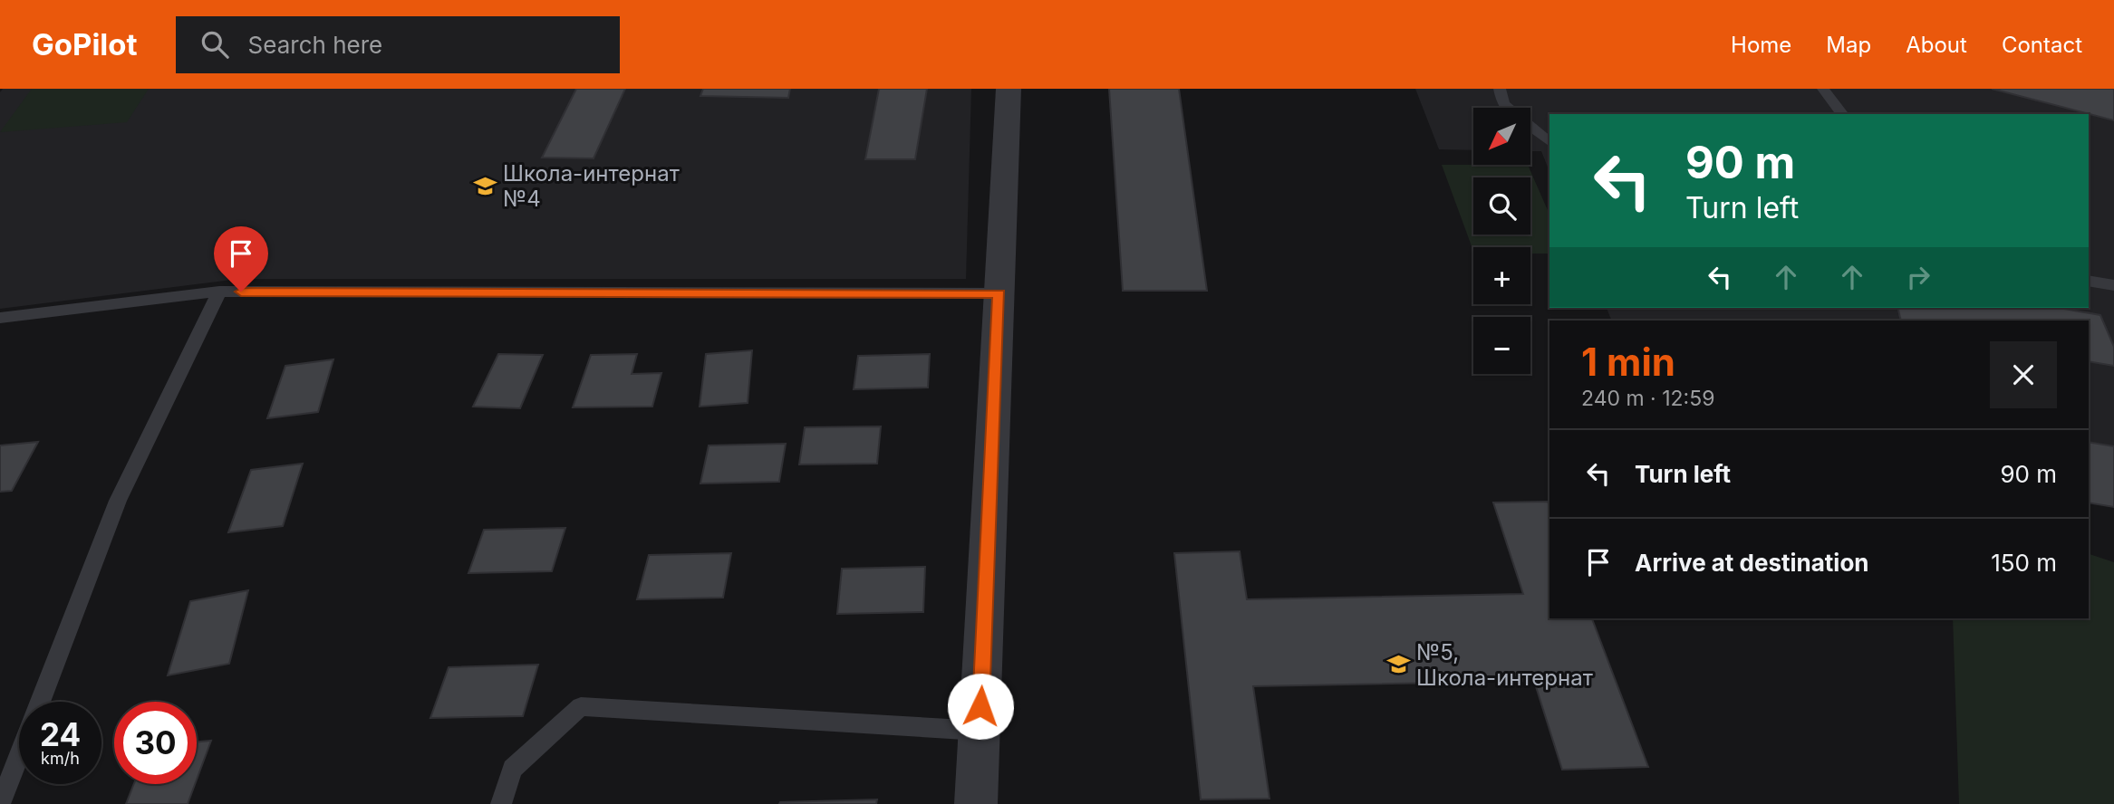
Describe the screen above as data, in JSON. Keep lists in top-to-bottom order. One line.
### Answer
{"places":{"school or university":["Школа-интернат №4","№5, Школа-интернат"]},"north":"bottom left","page":{"header":"GoPilot","search":"Search here","nav":["Home","Map","About","Contact"],"map_buttons":["+","−"],"turn":["90 m","Turn left"],"heading":["1 min","240 m · 12:59"],"list":[{"name":"Turn left","value":"90 m"},{"name":"Arrive at destination","value":"150 m"}],"speed":"24 km/h","limit":"30"}}
